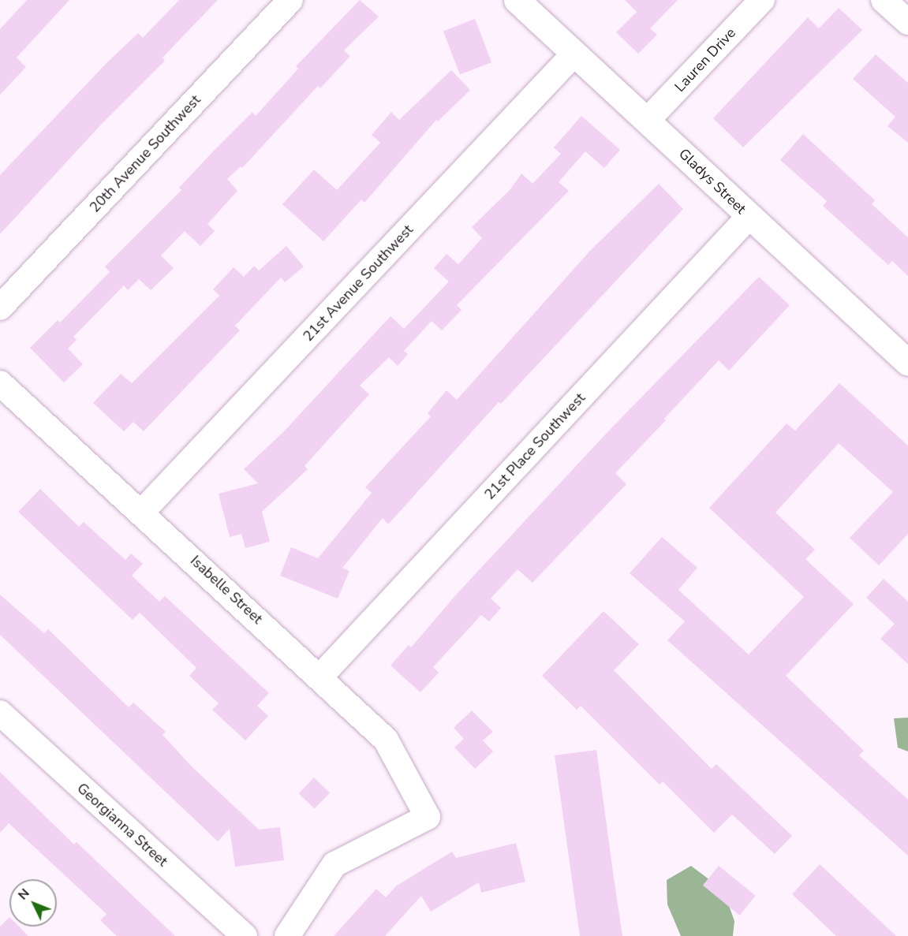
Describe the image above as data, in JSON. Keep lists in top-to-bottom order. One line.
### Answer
{"streets":{"street":["Lauren Drive","20th Avenue Southwest","Gladys Street","21st Avenue Southwest","21st Place Southwest","Isabelle Street","Georgianna Street"]},"crossings":[["Lauren Drive","Gladys Street"],["Gladys Street","21st Avenue Southwest"],["Gladys Street","21st Place Southwest"],["21st Avenue Southwest","Isabelle Street"],["21st Place Southwest","Isabelle Street"]],"north":"top left"}
